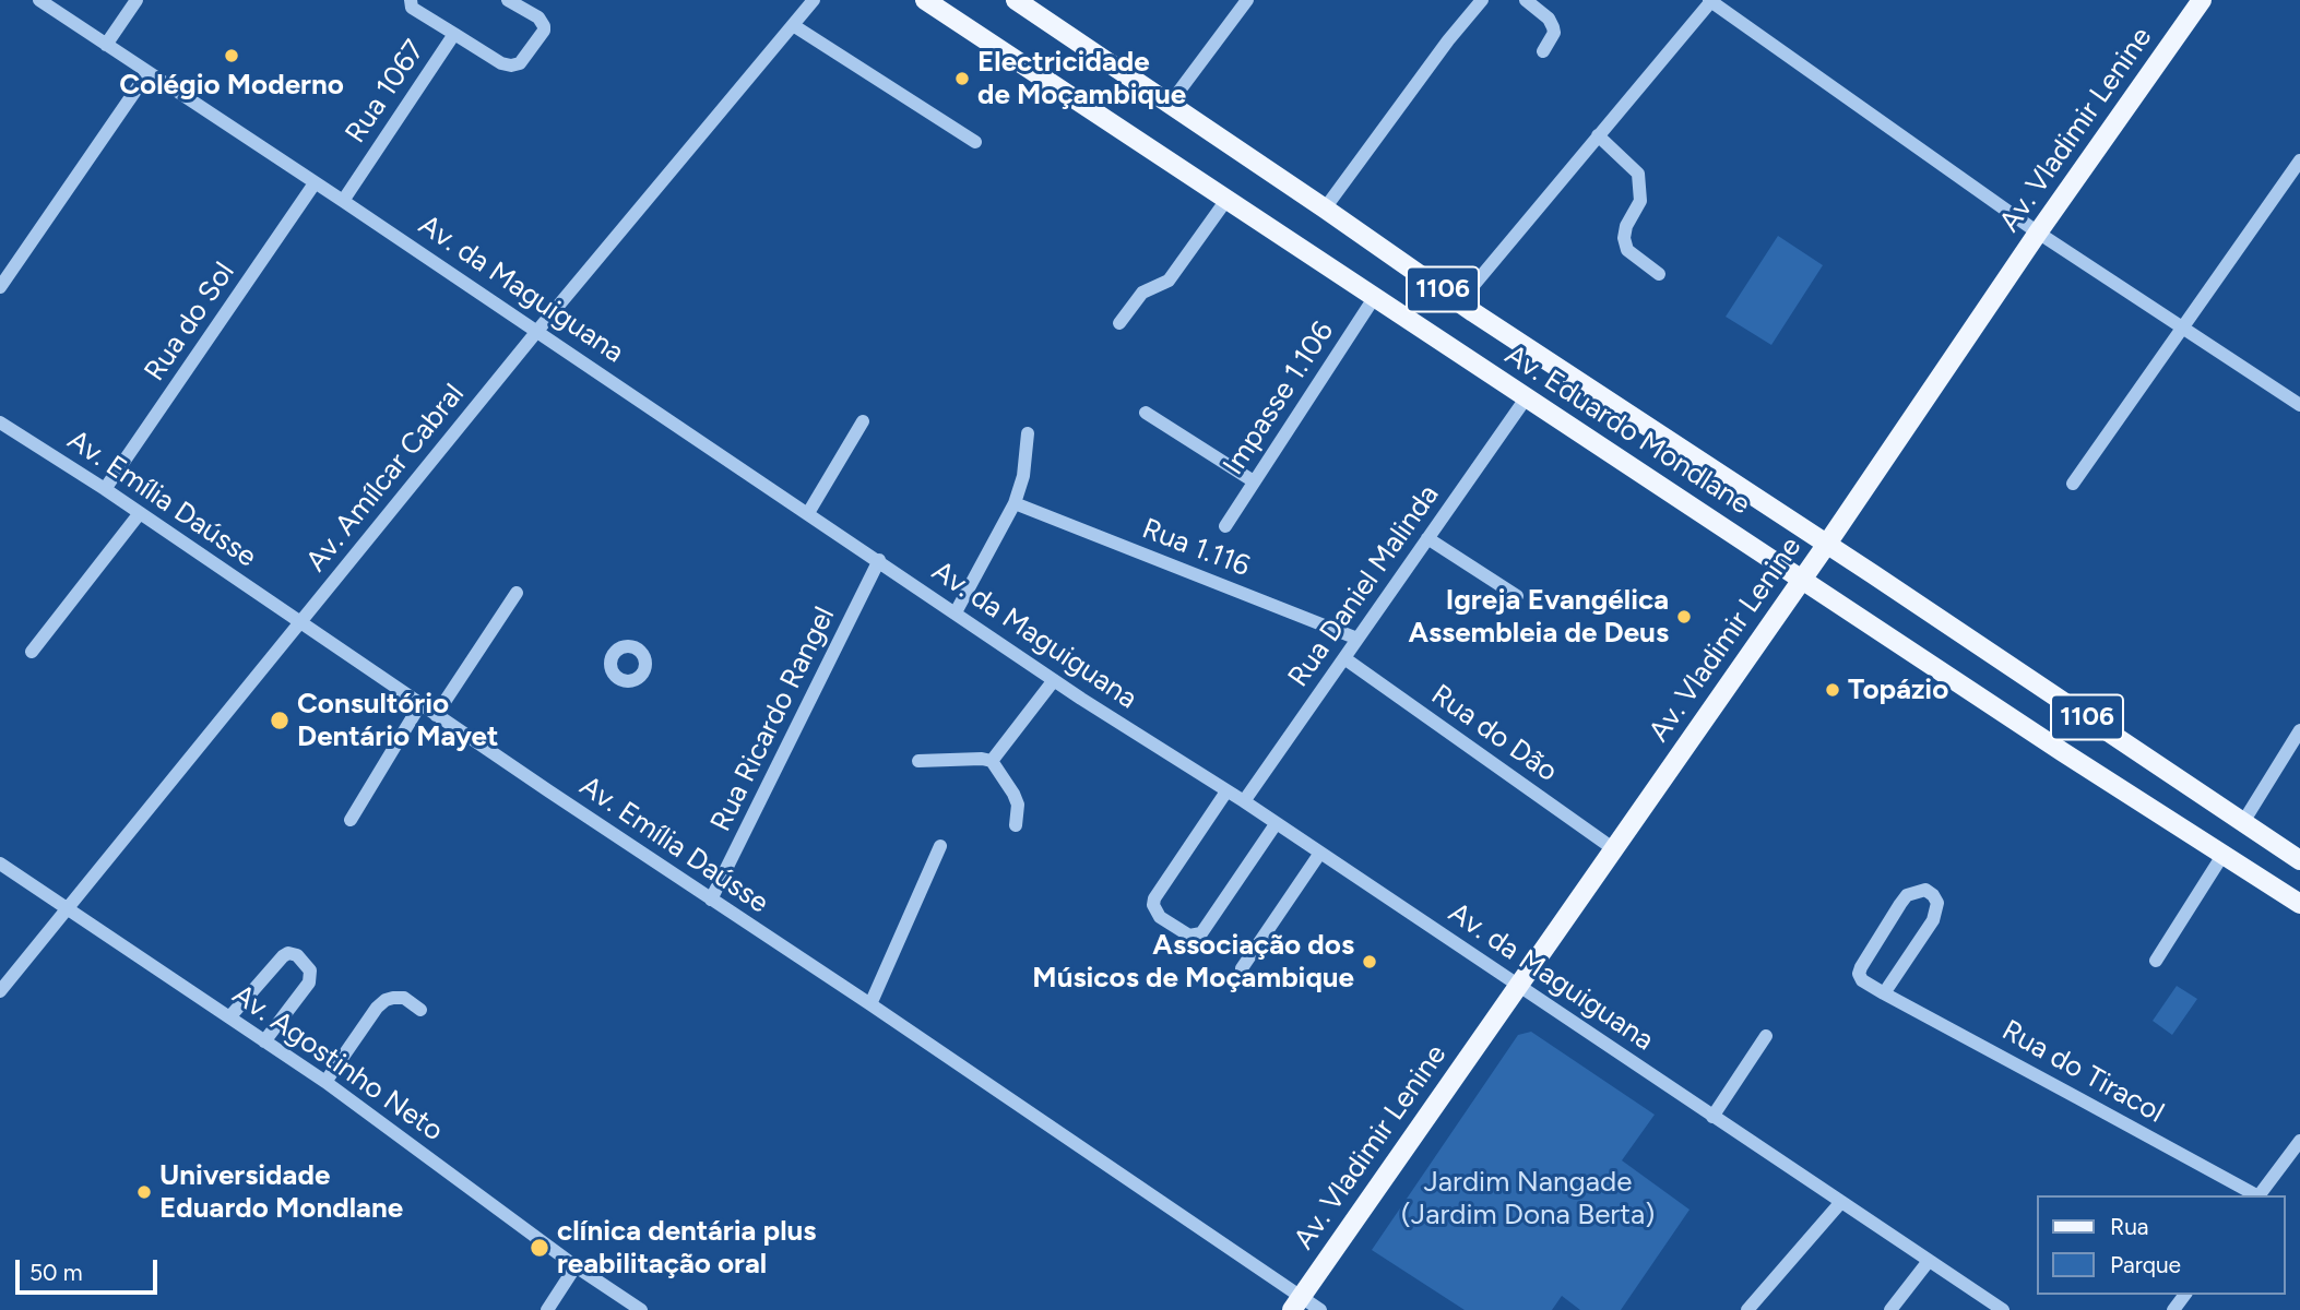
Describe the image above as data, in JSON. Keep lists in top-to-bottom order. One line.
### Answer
{"streets":{"main road":["Av. Vladimir Lenine","1106","Av. Eduardo Mondlane"],"street":["Rua 1067","Av. da Maguiguana","Rua do Sol","Impasse 1.106","Av. Amílcar Cabral","Av. Emília Daússe","Rua 1.116","Rua Daniel Malinda","Rua Ricardo Rangel","Rua do Dão","Av. Agostinho Neto","Rua do Tiracol"]},"crossings":[["Rua 1067","Av. da Maguiguana"],["Av. Vladimir Lenine","Av. da Maguiguana"],["Av. Vladimir Lenine","Av. Eduardo Mondlane"],["Av. Vladimir Lenine","Av. Emília Daússe"],["Av. Vladimir Lenine","Rua do Dão"],["Av. da Maguiguana","Rua do Sol"],["Av. da Maguiguana","Av. Amílcar Cabral"],["Av. da Maguiguana","Rua Daniel Malinda"],["Av. da Maguiguana","Rua Ricardo Rangel"],["Rua do Sol","Av. Emília Daússe"],["Impasse 1.106","Av. Eduardo Mondlane"],["Av. Eduardo Mondlane","Rua Daniel Malinda"],["Av. Amílcar Cabral","Av. Emília Daússe"],["Av. Amílcar Cabral","Av. Agostinho Neto"],["Av. Emília Daússe","Rua Ricardo Rangel"],["Rua 1.116","Rua Daniel Malinda"],["Rua Daniel Malinda","Rua do Dão"]],"parks":["Jardim Nangade (Jardim Dona Berta)"],"places":["Colégio Moderno","Electricidade de Moçambique","Igreja Evangélica Assembleia de Deus","Topázio","Consultório Dentário Mayet","Associação dos Músicos de Moçambique","Universidade Eduardo Mondlane","clínica dentária plus reabilitação oral"],"legend":["Rua","Parque"],"scale_bar":"50 m"}
